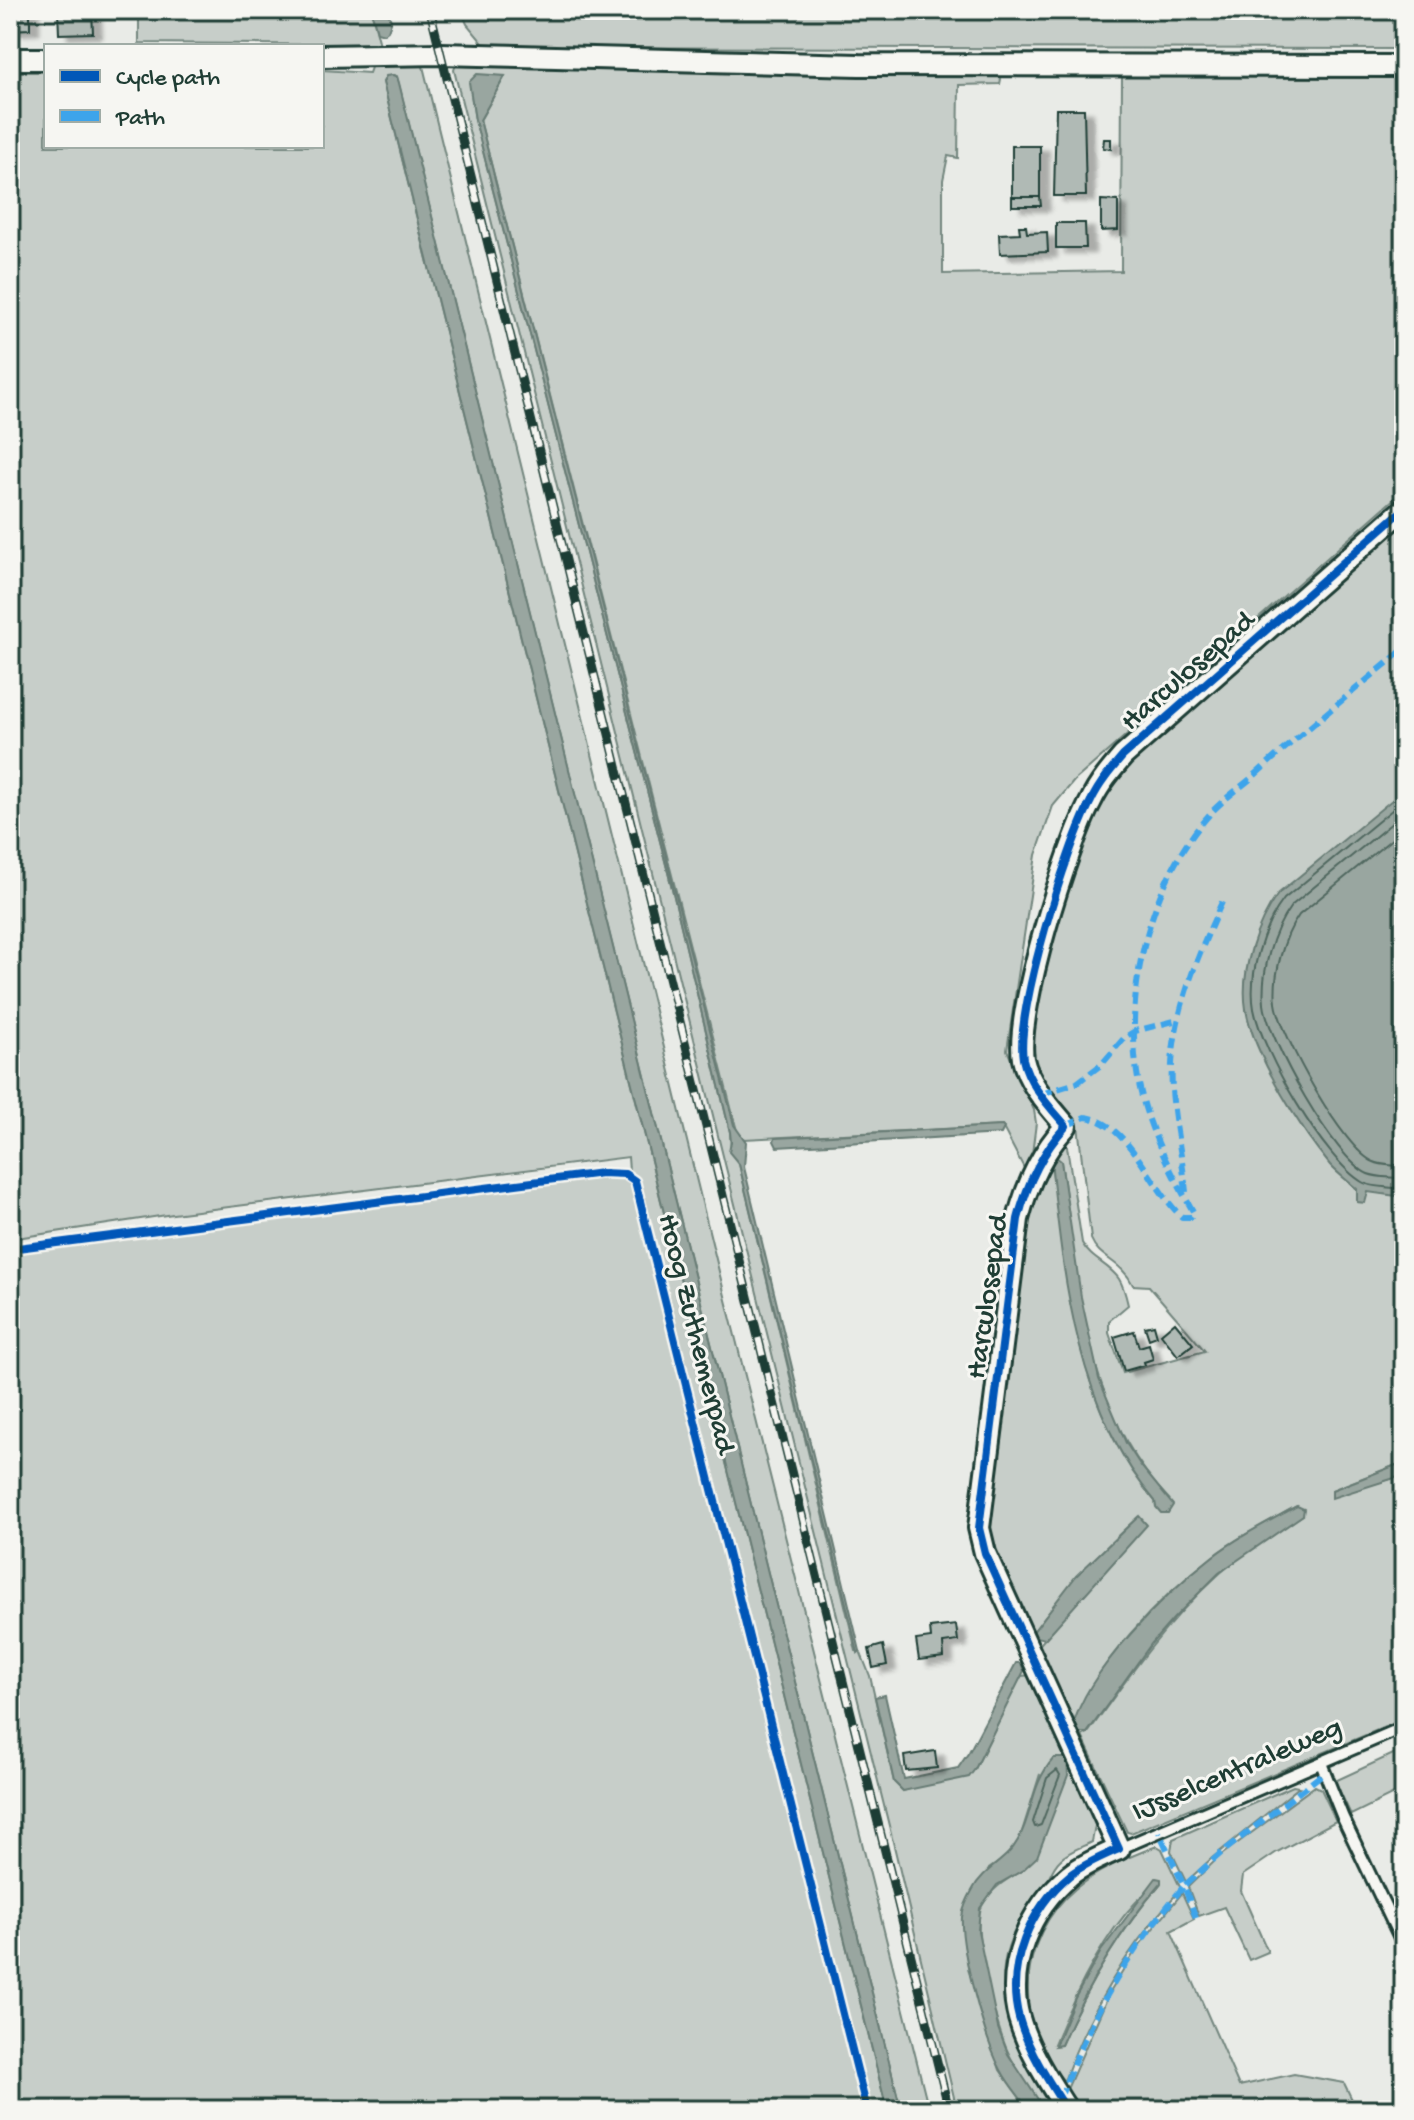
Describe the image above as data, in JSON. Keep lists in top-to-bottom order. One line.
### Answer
{"streets":{"street":["Harculosepad","IJsselcentraleweg"],"cycle path":["Hoog Zuthemerpad"]},"crossings":[["Harculosepad","IJsselcentraleweg"]],"legend":["Cycle path","Path"]}
